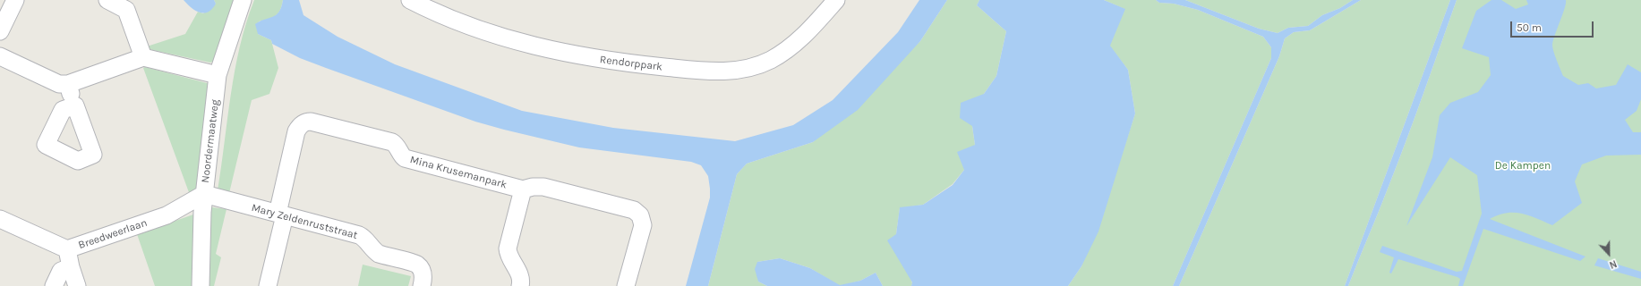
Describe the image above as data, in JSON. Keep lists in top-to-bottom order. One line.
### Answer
{"streets":{"street":["Rendorppark","Noordermaatweg","Mina Krusemanpark","Mary Zeldenruststraat","Breedweerlaan"]},"crossings":[["Noordermaatweg","Mary Zeldenruststraat"],["Noordermaatweg","Breedweerlaan"],["Mina Krusemanpark","Mary Zeldenruststraat"],["Mary Zeldenruststraat","Breedweerlaan"]],"parks":["De Kampen"],"scale_bar":"50 m","north":"bottom"}
